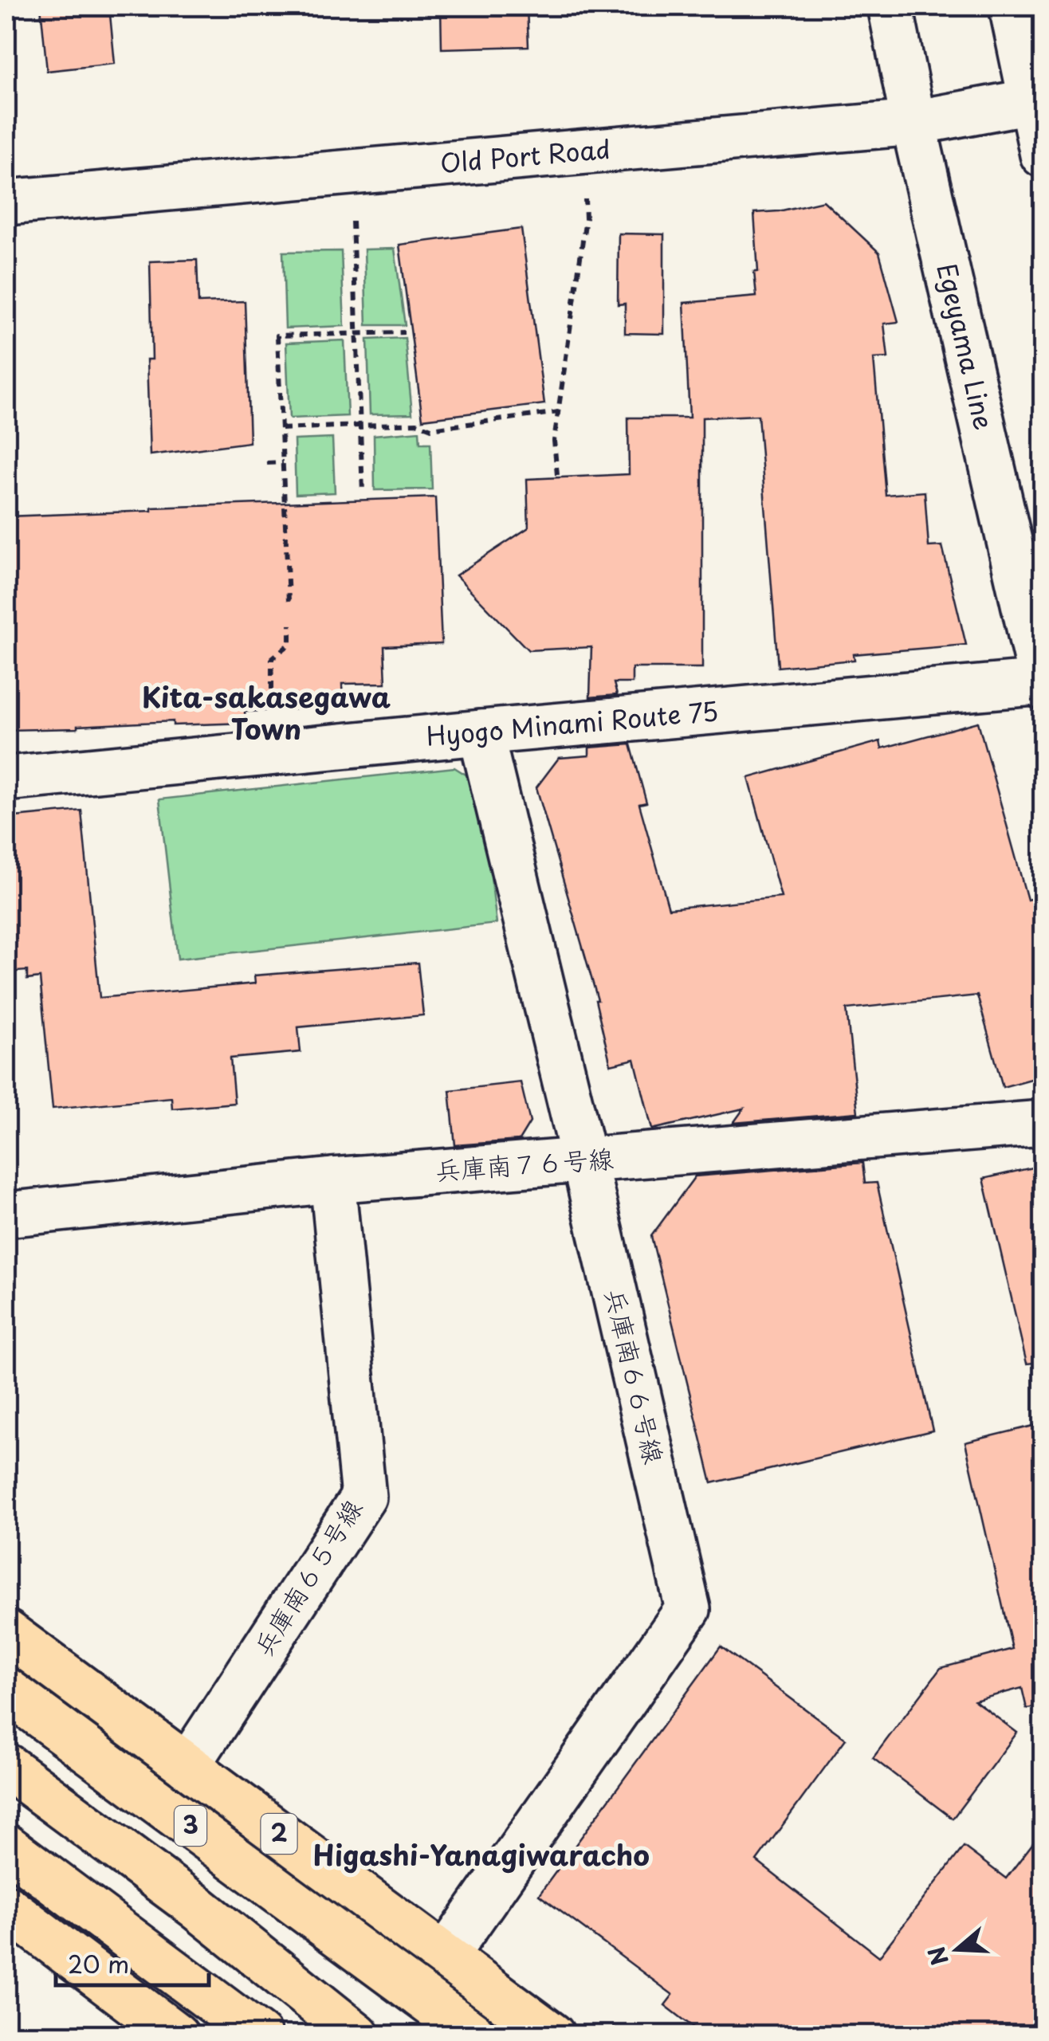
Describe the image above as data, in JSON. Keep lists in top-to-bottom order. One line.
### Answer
{"streets":{"highway":["3","2"],"street":["Old Port Road","Egeyama Line","Hyogo Minami Route 75","兵庫南７６号線","兵庫南６６号線","兵庫南６５号線"]},"crossings":[["Old Port Road","Egeyama Line"],["Egeyama Line","Hyogo Minami Route 75"],["Hyogo Minami Route 75","兵庫南６６号線"],["兵庫南７６号線","兵庫南６６号線"],["兵庫南７６号線","兵庫南６５号線"],["兵庫南６６号線","2"],["兵庫南６５号線","2"]],"districts":["Kita-sakasegawa Town","Higashi-Yanagiwaracho"],"scale_bar":"20 m","north":"left"}
